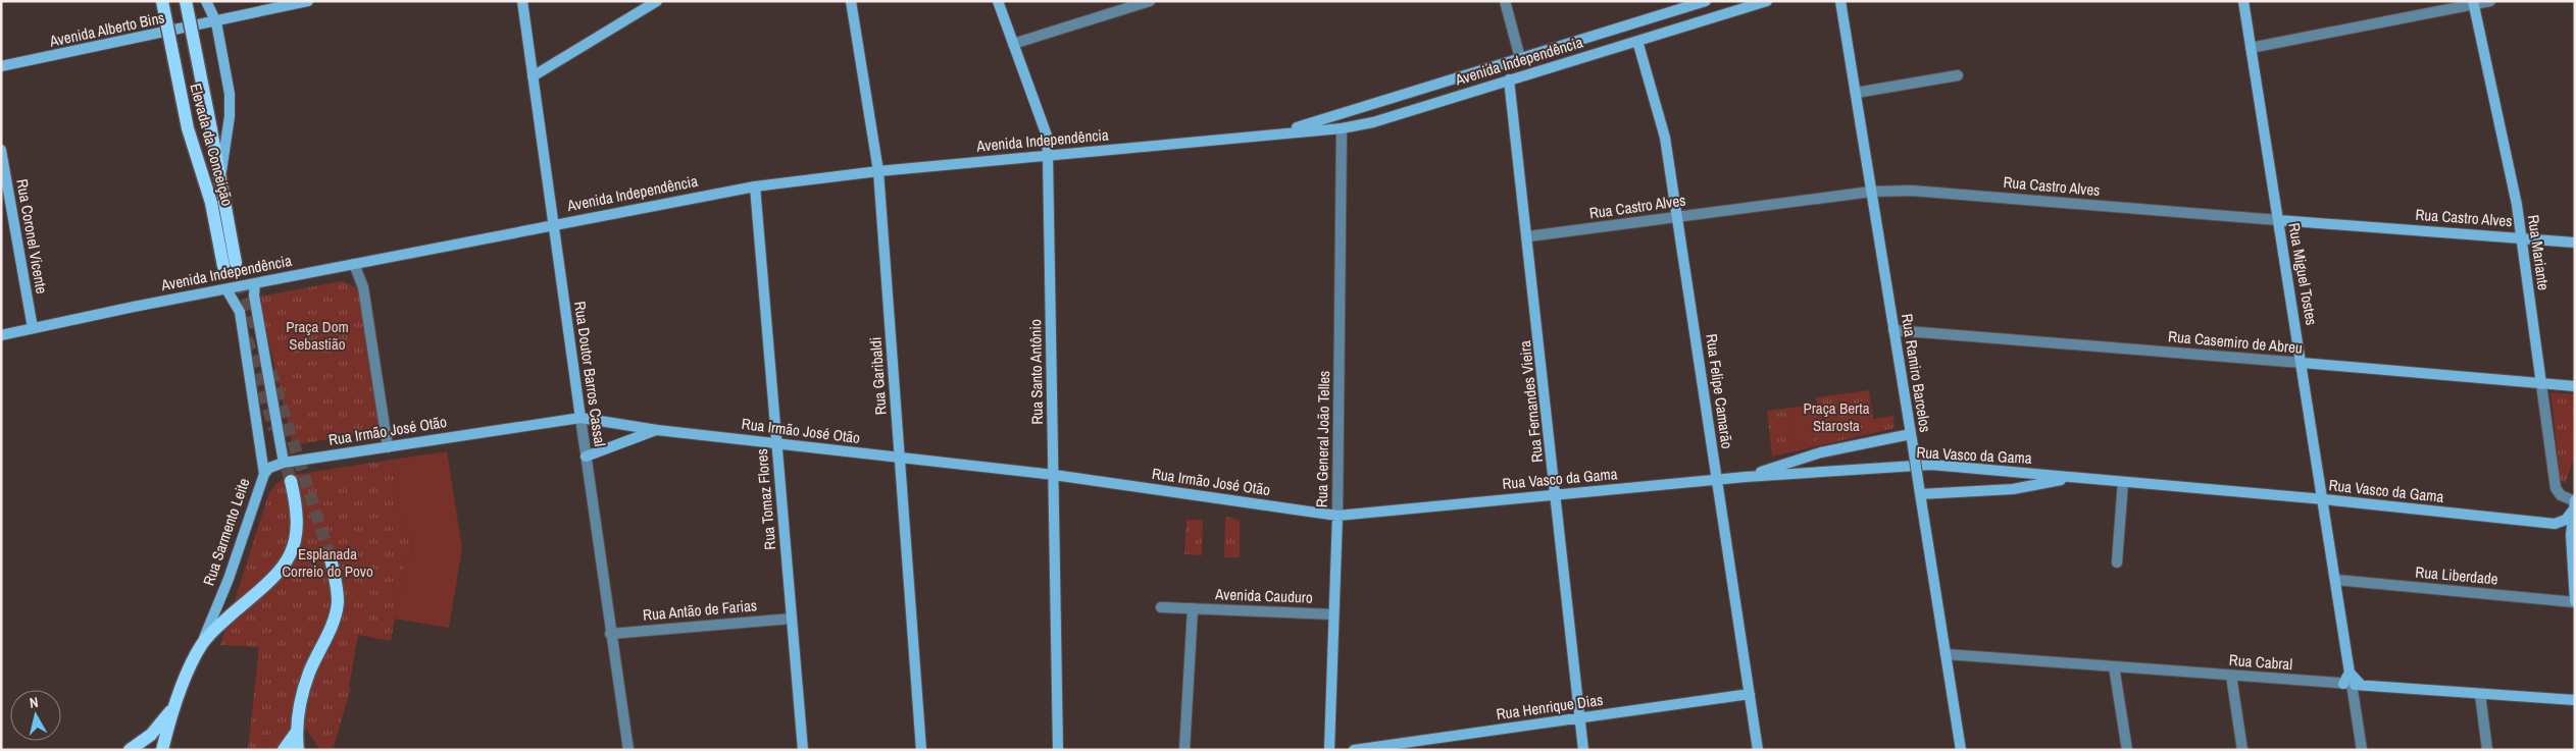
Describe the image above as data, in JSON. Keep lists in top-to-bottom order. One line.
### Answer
{"streets":{"main road":["Elevada da Conceição","Rua Sarmento Leite"],"street":["Avenida Alberto Bins","Avenida Independência","Rua Castro Alves","Rua Coronel Vicente","Rua Mariante","Rua Miguel Tostes","Rua Casemiro de Abreu","Rua Santo Antônio","Rua Ramiro Barcelos","Rua Doutor Barros Cassal","Rua Garibaldi","Rua Felipe Camarão","Rua Fernandes Vieira","Rua Irmão José Otão","Rua General João Telles","Rua Vasco da Gama","Rua Tomaz Flores","Rua Liberdade","Avenida Cauduro","Rua Antão de Farias","Rua Cabral","Rua Henrique Dias"]},"crossings":[["Avenida Independência","Rua Coronel Vicente"],["Avenida Independência","Rua Santo Antônio"],["Avenida Independência","Rua Doutor Barros Cassal"],["Avenida Independência","Rua Garibaldi"],["Avenida Independência","Rua Felipe Camarão"],["Avenida Independência","Rua Fernandes Vieira"],["Avenida Independência","Rua General João Telles"],["Avenida Independência","Rua Tomaz Flores"],["Avenida Independência","Rua Sarmento Leite"],["Rua Castro Alves","Rua Mariante"],["Rua Castro Alves","Rua Miguel Tostes"],["Rua Castro Alves","Rua Ramiro Barcelos"],["Rua Castro Alves","Rua Felipe Camarão"],["Rua Castro Alves","Rua Fernandes Vieira"],["Rua Mariante","Rua Casemiro de Abreu"],["Rua Mariante","Rua Vasco da Gama"],["Rua Miguel Tostes","Rua Casemiro de Abreu"],["Rua Miguel Tostes","Rua Vasco da Gama"],["Rua Miguel Tostes","Rua Liberdade"],["Rua Casemiro de Abreu","Rua Ramiro Barcelos"],["Rua Santo Antônio","Rua Irmão José Otão"],["Rua Ramiro Barcelos","Rua Cabral"],["Rua Doutor Barros Cassal","Rua Irmão José Otão"],["Rua Doutor Barros Cassal","Rua Antão de Farias"],["Rua Garibaldi","Rua Irmão José Otão"],["Rua Felipe Camarão","Rua Vasco da Gama"],["Rua Felipe Camarão","Rua Henrique Dias"],["Rua Fernandes Vieira","Rua Vasco da Gama"],["Rua Fernandes Vieira","Rua Henrique Dias"],["Rua Irmão José Otão","Rua General João Telles"],["Rua Irmão José Otão","Rua Vasco da Gama"],["Rua Irmão José Otão","Rua Tomaz Flores"],["Rua Irmão José Otão","Rua Sarmento Leite"],["Rua General João Telles","Rua Vasco da Gama"],["Rua General João Telles","Avenida Cauduro"],["Rua Tomaz Flores","Rua Antão de Farias"]],"parks":["Praça Dom Sebastião","Praça Berta Starosta","Esplanada Correio do Povo"],"north":"top"}
